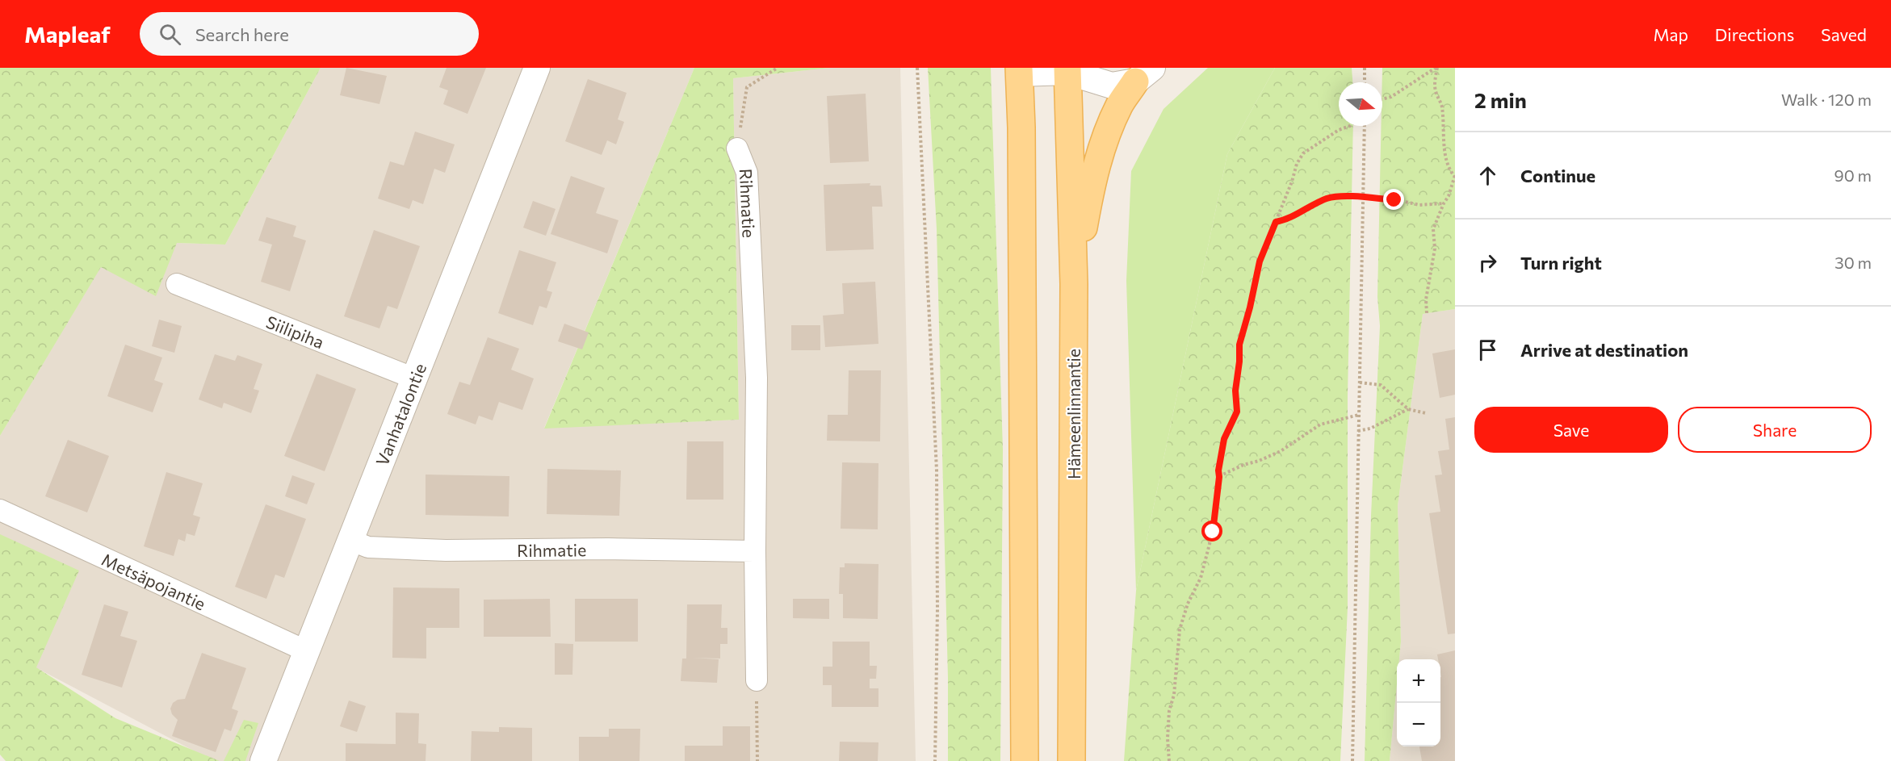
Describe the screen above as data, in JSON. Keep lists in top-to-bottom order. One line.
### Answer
{"streets":{"main road":["Hämeenlinnantie"],"street":["Rihmatie","Siilipiha","Vanhatalontie","Metsäpojantie"]},"crossings":[["Rihmatie","Vanhatalontie"],["Siilipiha","Vanhatalontie"],["Vanhatalontie","Metsäpojantie"]],"north":"right","page":{"header":"Mapleaf","search":"Search here","nav":["Map","Directions","Saved"],"heading":["2 min","Walk · 120 m"],"list":[["Continue","90 m"],["Turn right","30 m"],"Arrive at destination"],"buttons":["Save","Share"],"map_buttons":["+","−"]}}
